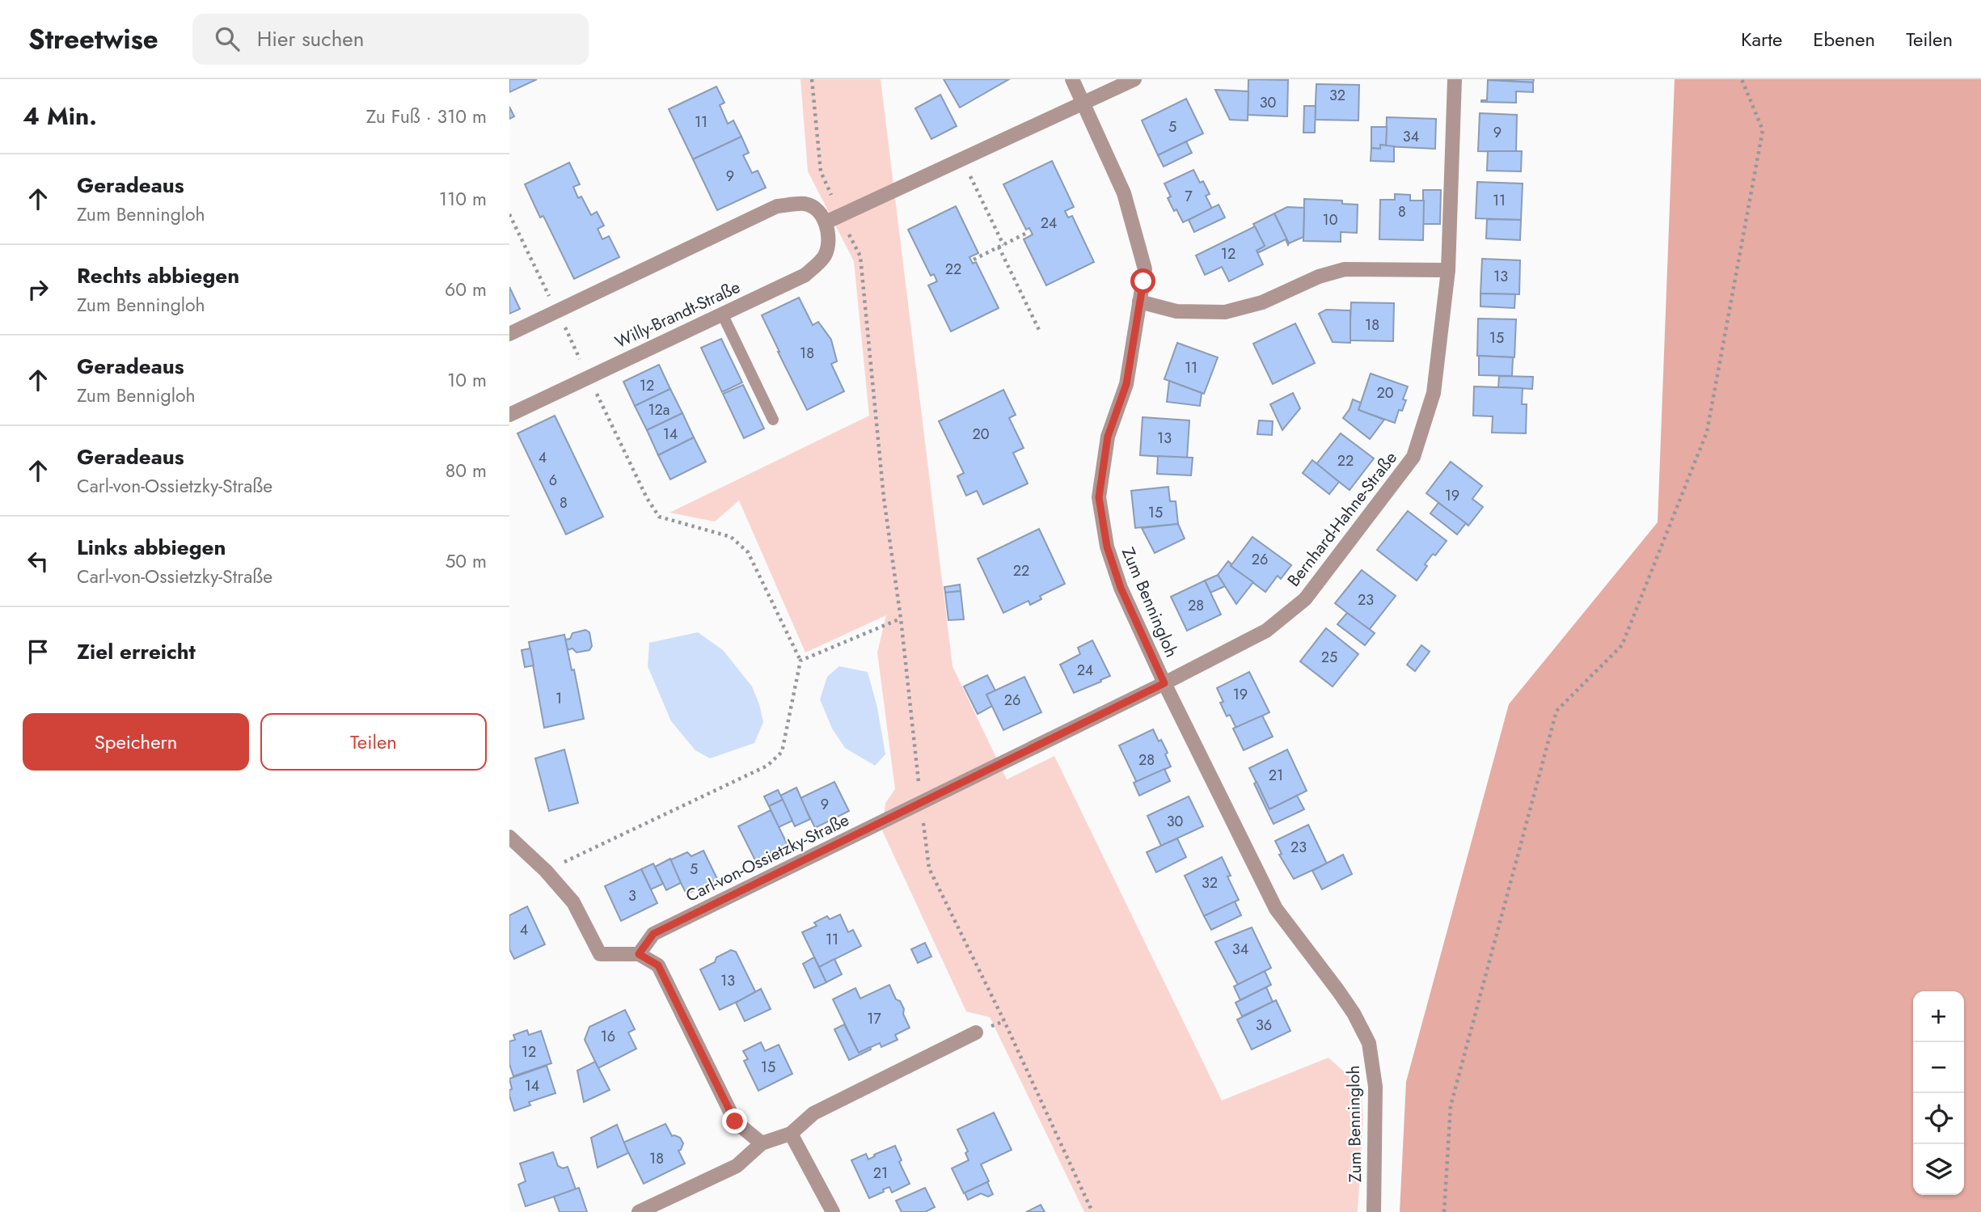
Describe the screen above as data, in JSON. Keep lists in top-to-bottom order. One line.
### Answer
{"streets":{"street":["Willy-Brandt-Straße","Bernhard-Hahne-Straße","Zum Benningloh","Carl-von-Ossietzky-Straße"]},"crossings":[["Bernhard-Hahne-Straße","Zum Benningloh"],["Zum Benningloh","Carl-von-Ossietzky-Straße"]],"house_numbers":["32","30","11","5","9","34","9","7","11","8","10","24","12","22","13","18","15","18","11","12","20","12a","14","20","13","4","22","6","19","8","15","26","22","23","28","25","24","19","1","26","28","21","9","30","23","5","32","3","4","11","34","13","17","36","16","12","15","14","18","21"],"page":{"header":"Streetwise","search":"Hier suchen","nav":["Karte","Ebenen","Teilen"],"heading":["4 Min.","Zu Fuß · 310 m"],"list":[["Geradeaus","Zum Benningloh","110 m"],["Rechts abbiegen","Zum Benningloh","60 m"],["Geradeaus","Zum Bennigloh","10 m"],["Geradeaus","Carl-von-Ossietzky-Straße","80 m"],["Links abbiegen","Carl-von-Ossietzky-Straße","50 m"],"Ziel erreicht"],"buttons":["Speichern","Teilen"],"map_buttons":["+","−"]}}
